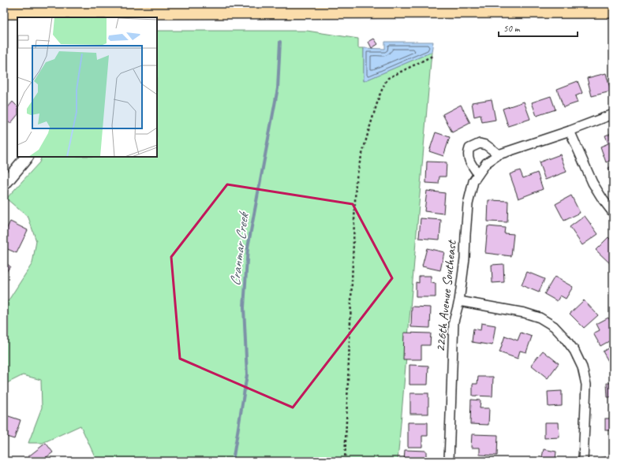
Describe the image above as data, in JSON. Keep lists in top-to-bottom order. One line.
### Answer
{"streets":{"street":["226th Avenue Southeast"]},"water":["Cranmar Creek"],"scale_bar":"50 m"}
